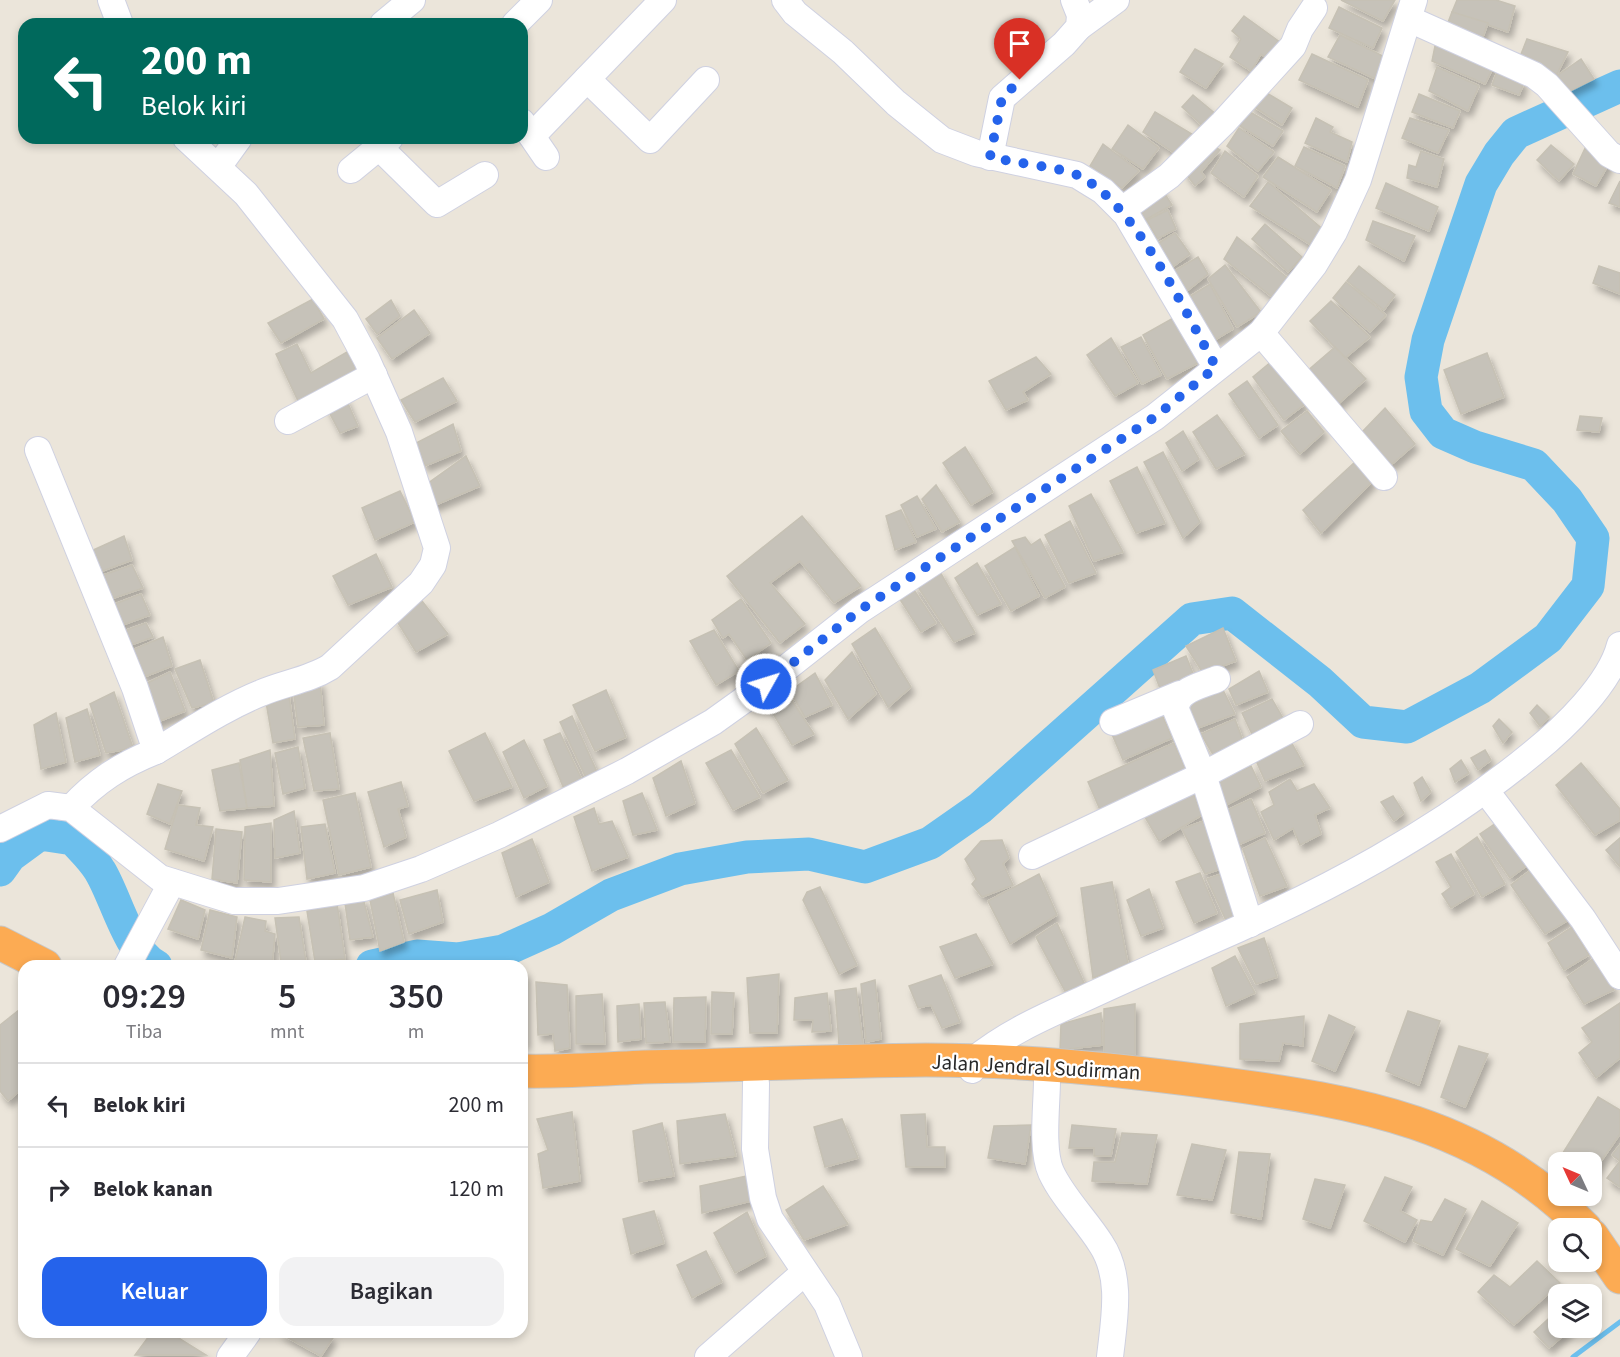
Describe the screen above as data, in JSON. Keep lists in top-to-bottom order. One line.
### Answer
{"streets":{"highway":["Jalan Jendral Sudirman"]},"north":"top left","page":{"turn":["200 m","Belok kiri"],"eta":["09:29","Tiba","5","mnt","350","m"],"list":[{"name":"Belok kiri","value":"200 m"},{"name":"Belok kanan","value":"120 m"}],"buttons":["Keluar","Bagikan"]}}
